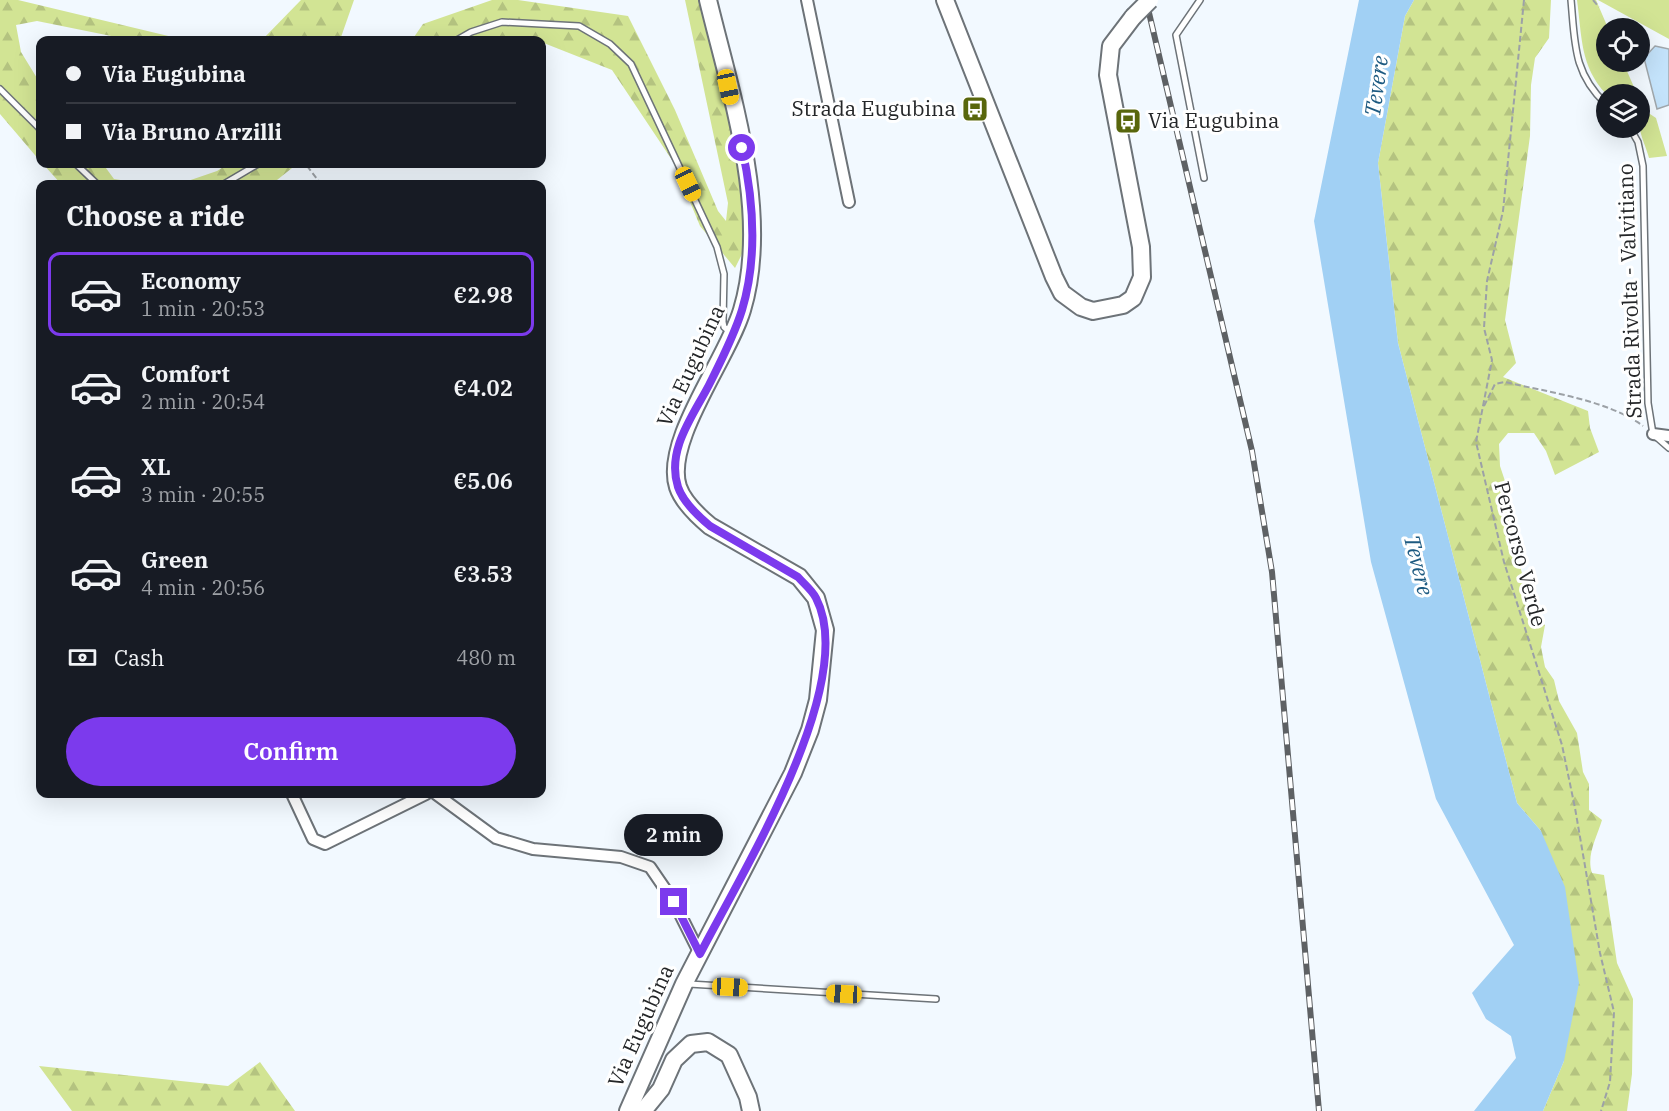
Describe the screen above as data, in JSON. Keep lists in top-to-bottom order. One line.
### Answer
{"streets":{"street":["Via Eugubina"],"lane":["Strada Rivolta - Valvitiano"],"path":["Percorso Verde"]},"water":["Tevere"],"places":{"bus stop":["Strada Eugubina","Via Eugubina"]},"page":{"banner":["Via Eugubina","Via Bruno Arzilli"],"heading":"Choose a ride","list":[{"name":"Economy","note":"1 min · 20:53","value":"€2.98"},{"name":"Comfort","note":"2 min · 20:54","value":"€4.02"},{"name":"XL","note":"3 min · 20:55","value":"€5.06"},{"name":"Green","note":"4 min · 20:56","value":"€3.53"}],"pay":["Cash","480 m"],"buttons":"Confirm","bubble":"2 min"}}
